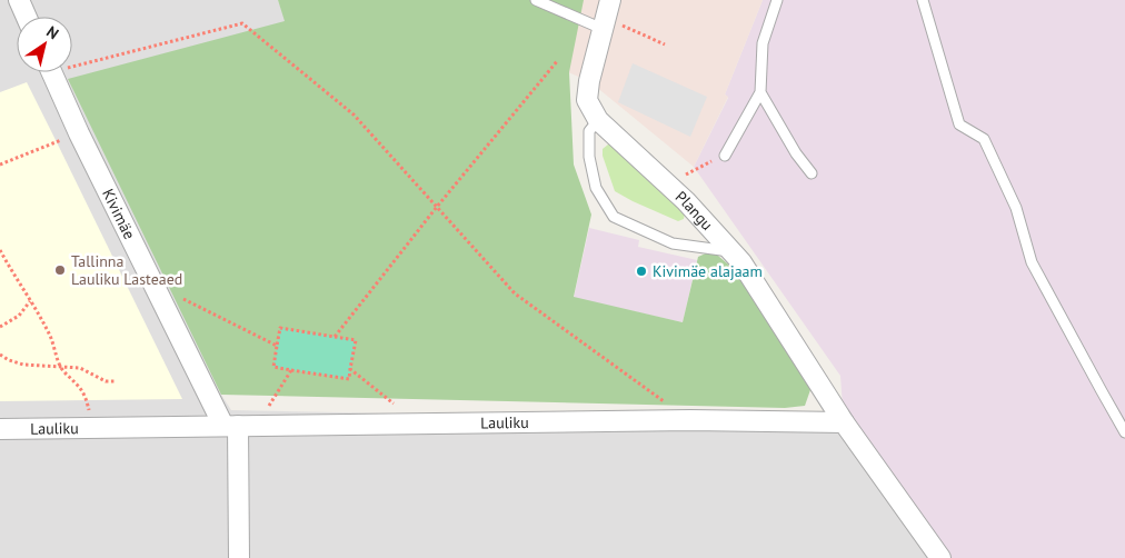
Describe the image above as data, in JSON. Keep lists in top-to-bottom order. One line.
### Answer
{"streets":{"street":["Plangu","Kivimäe","Lauliku"]},"crossings":[["Plangu","Lauliku"],["Kivimäe","Lauliku"]],"places":["Tallinna Lauliku Lasteaed","Kivimäe alajaam"],"north":"top right"}
